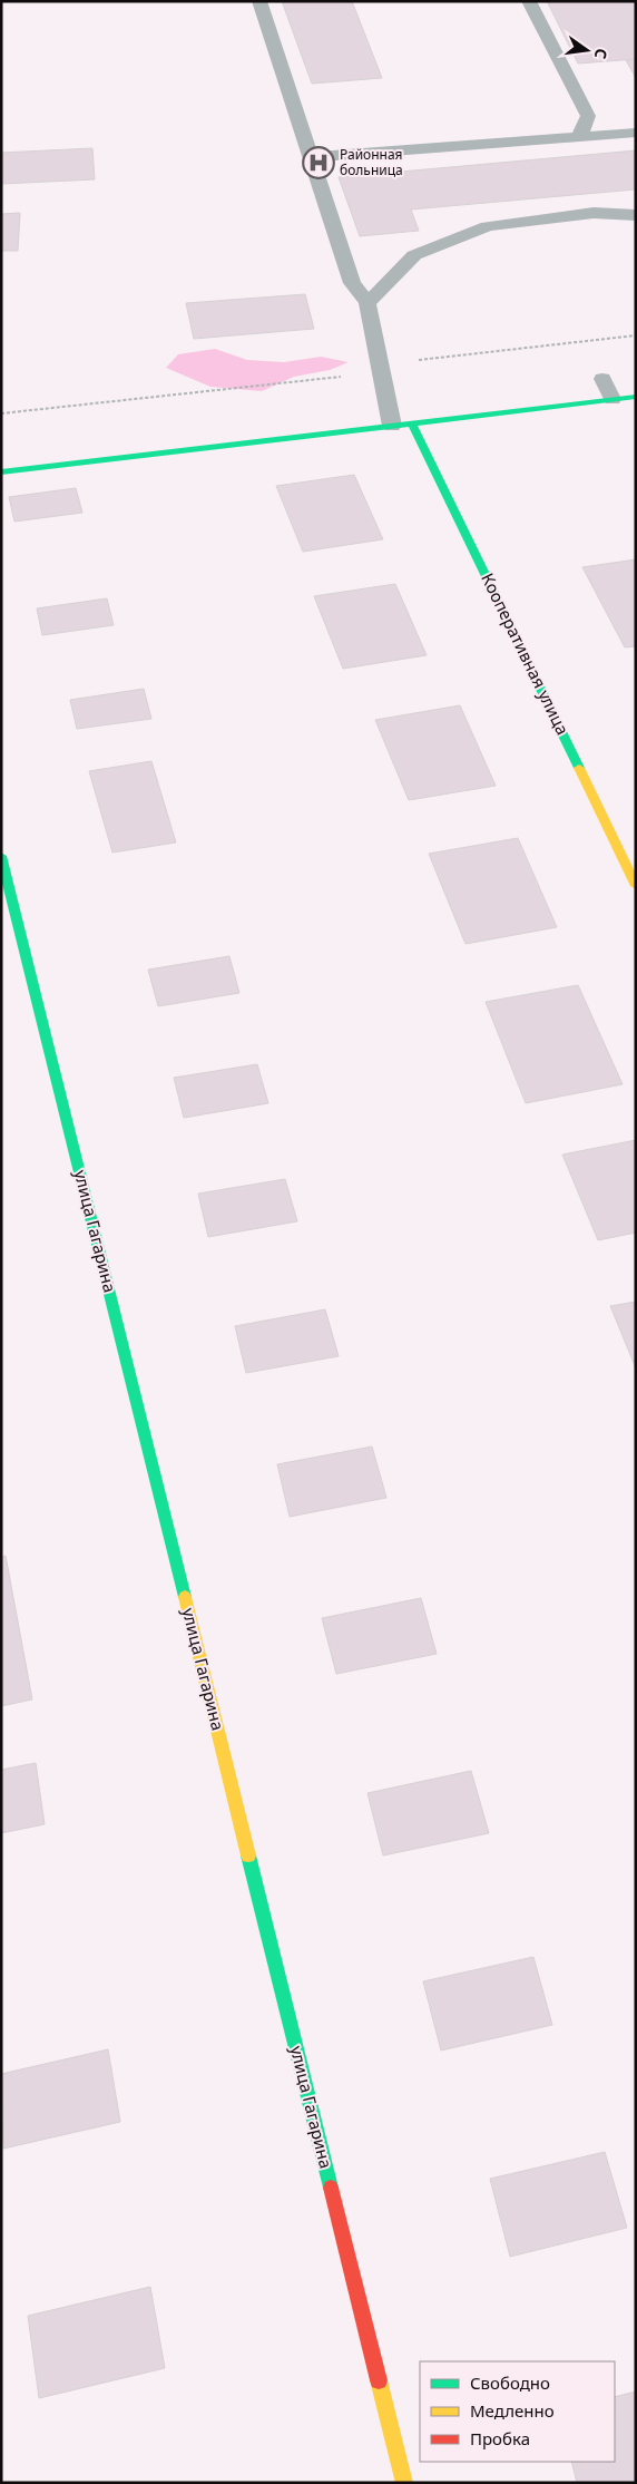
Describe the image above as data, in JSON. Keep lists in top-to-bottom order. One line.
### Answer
{"streets":{"street":["Кооперативная улица","улица Гагарина"]},"places":{"hospital":["Районная больница"]},"legend":["Свободно","Медленно","Пробка"],"north":"right"}
